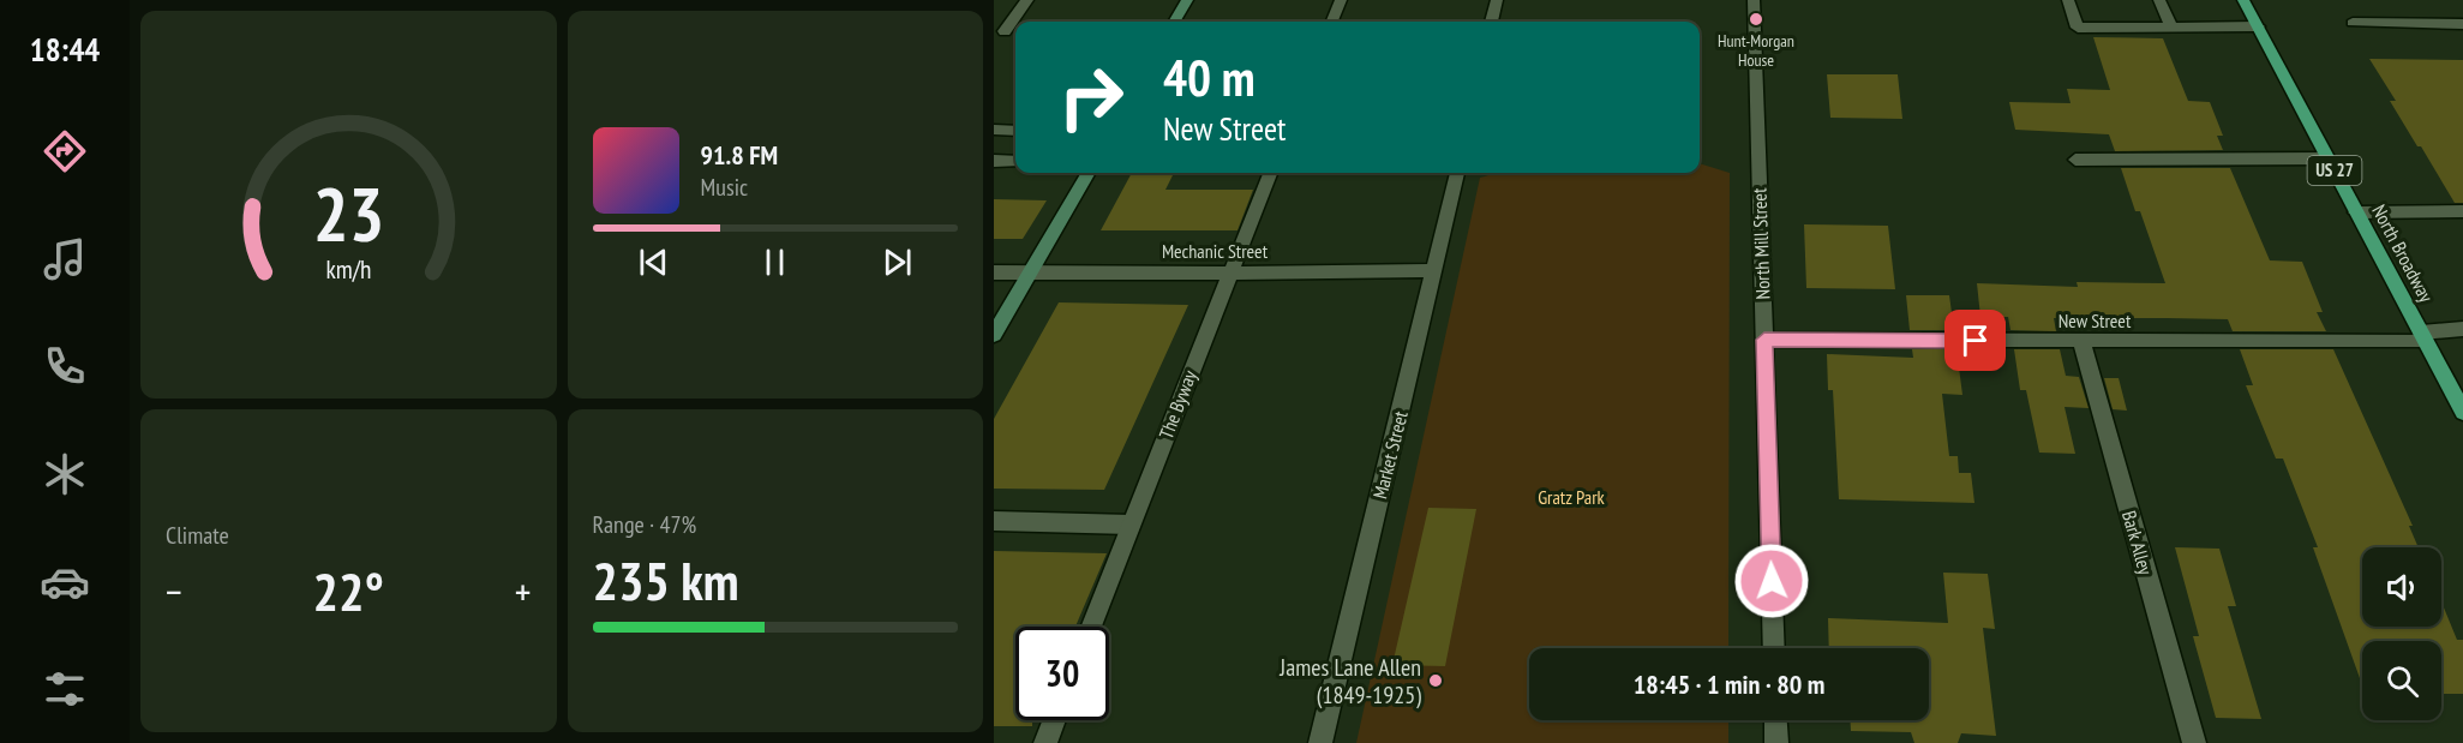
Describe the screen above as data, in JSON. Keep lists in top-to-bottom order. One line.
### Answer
{"streets":{"main road":["US 27","North Broadway"],"street":["North Mill Street","Mechanic Street","New Street","The Byway","Market Street","Bark Alley"]},"crossings":[["North Mill Street","New Street"],["Mechanic Street","The Byway"],["Mechanic Street","Market Street"],["North Broadway","New Street"],["New Street","Bark Alley"]],"parks":["Gratz Park"],"places":["Hunt-Morgan House","James Lane Allen (1849-1925)"],"page":{"tabs":"18:44","turn":["40 m","New Street"],"song":["91.8 FM","Music"],"tile":["Climate",["Range · 47%","235 km"]],"heat":["−","22°","+"],"limit":"30","trip":"18:45 · 1 min · 80 m","gauge":["23","km/h"]}}
